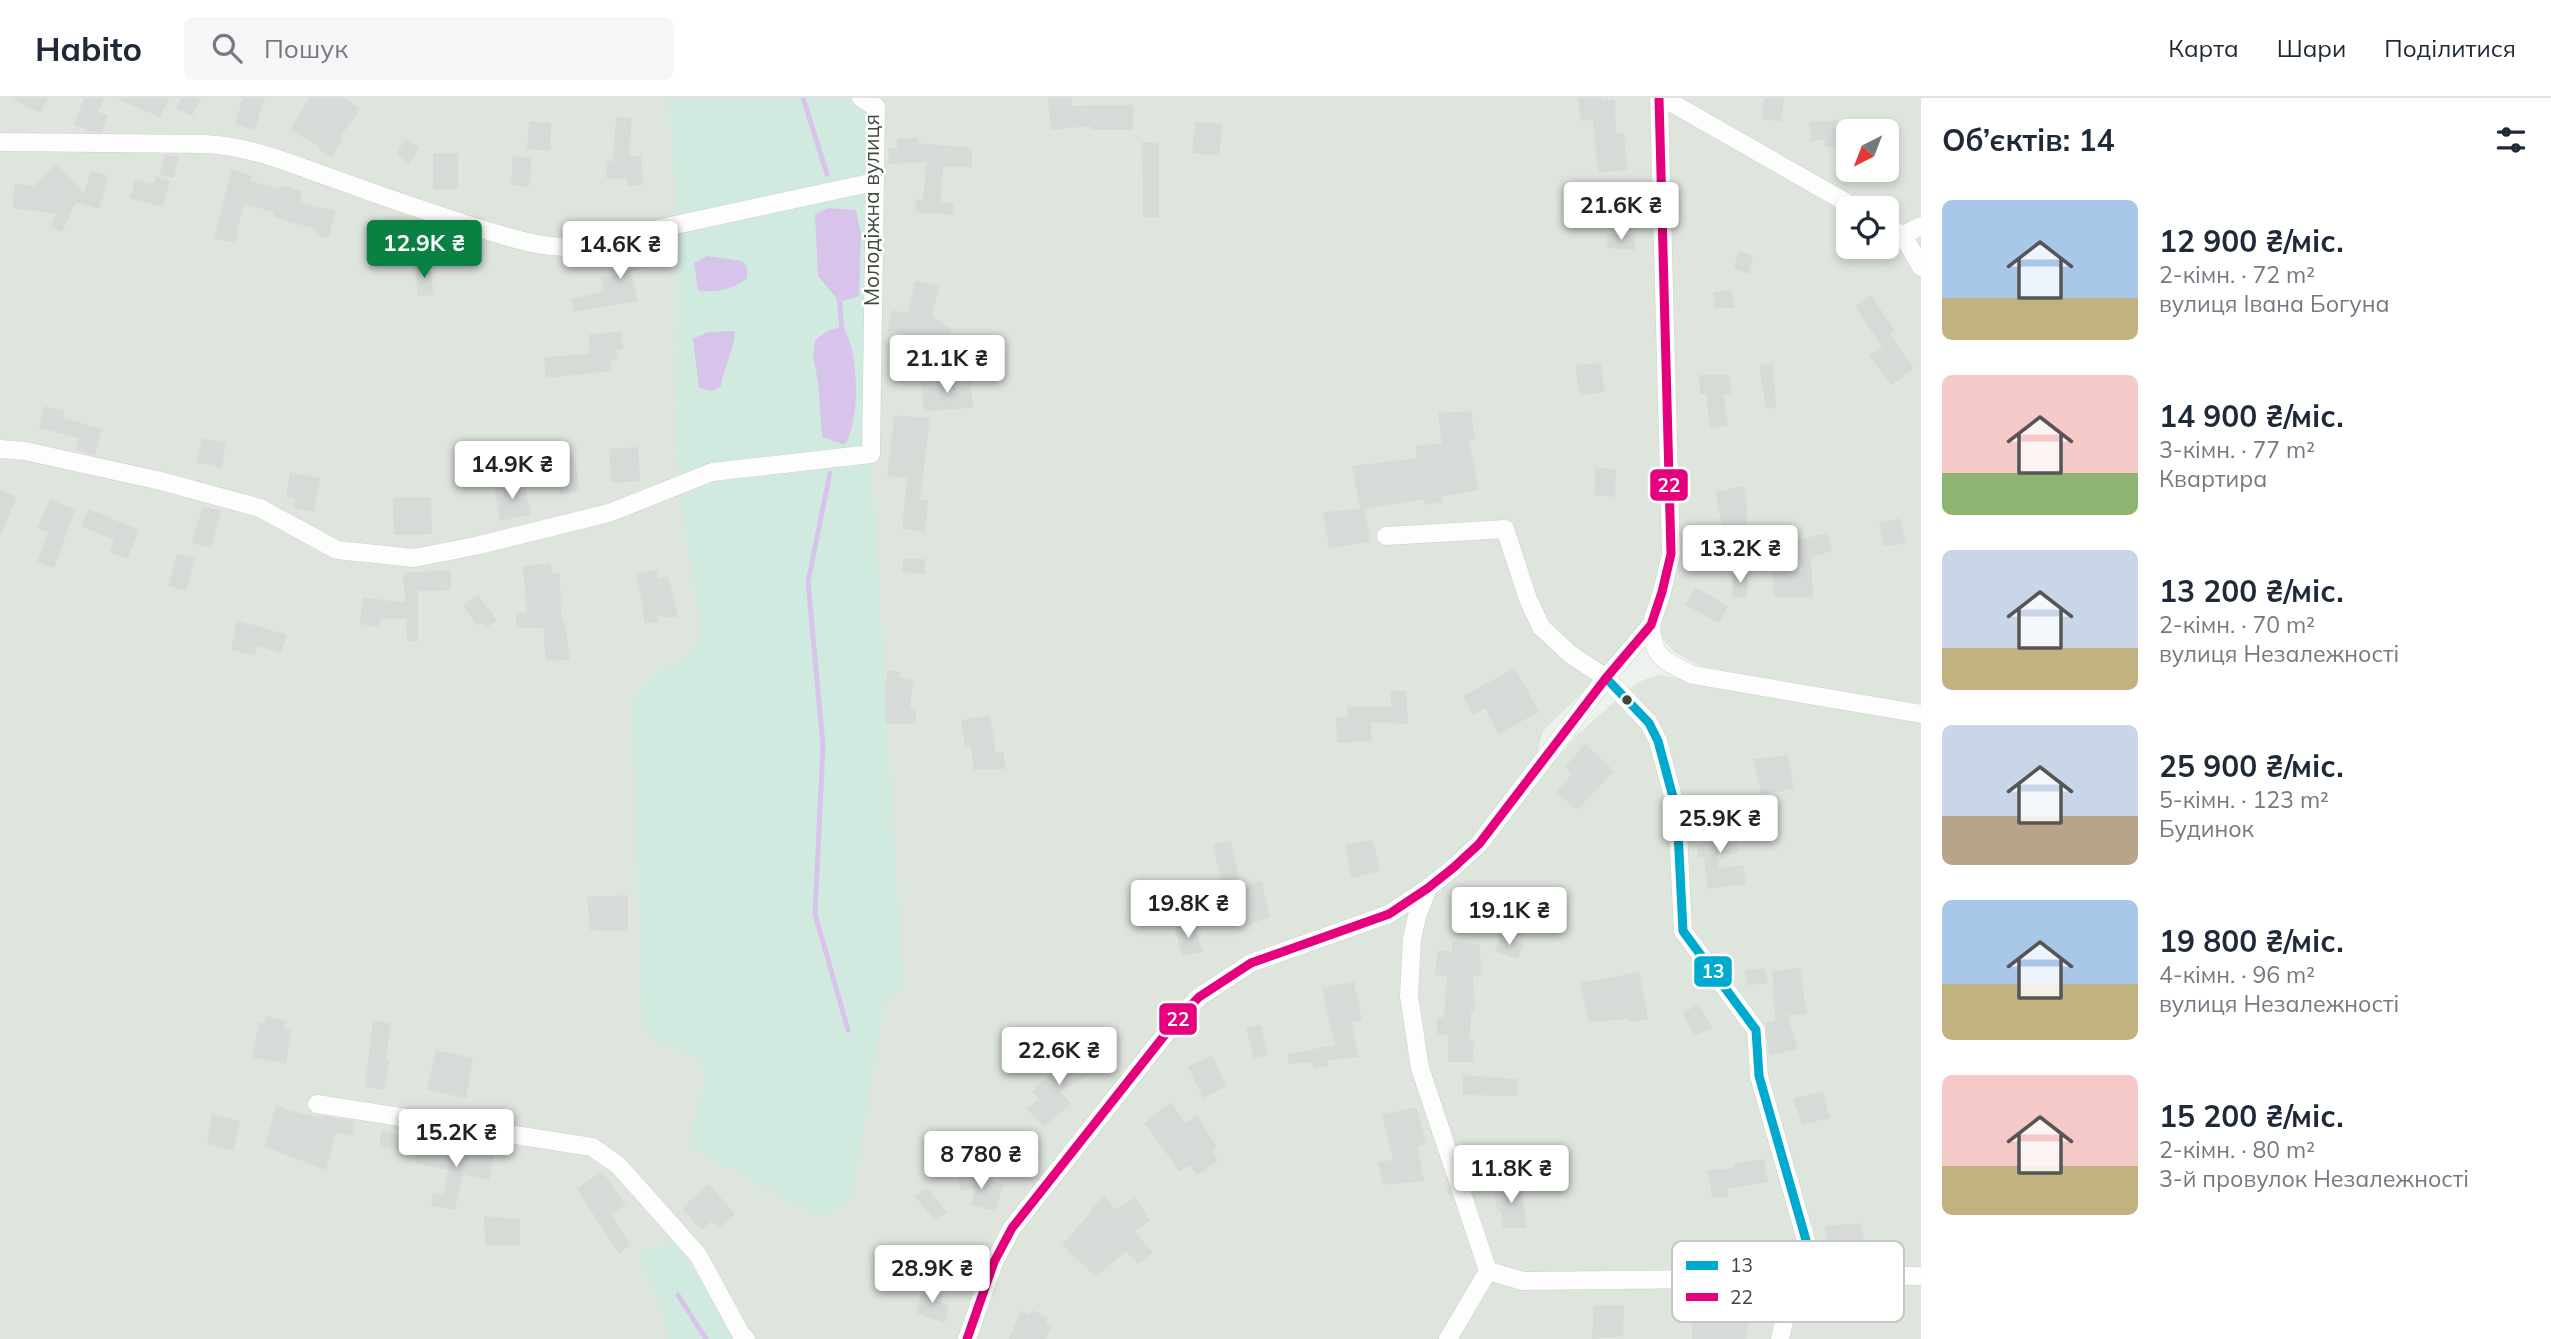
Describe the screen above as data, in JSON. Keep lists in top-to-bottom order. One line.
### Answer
{"streets":{"street":["Молодіжна вулиця"]},"lines":["transit line 22","transit line 13"],"legend":["13","22"],"north":"bottom left","page":{"header":"Habito","search":"Пошук","nav":["Карта","Шари","Поділитися"],"heading":"Об’єктів: 14","price":["21.6K ₴","12.9K ₴","14.6K ₴","21.1K ₴","14.9K ₴","13.2K ₴","25.9K ₴","19.8K ₴","19.1K ₴","22.6K ₴","15.2K ₴","8 780 ₴","11.8K ₴","28.9K ₴"],"list":[{"name":"12 900 ₴/міс.","note":"2-кімн. · 72 m² · вулиця Івана Богуна"},{"name":"14 900 ₴/міс.","note":"3-кімн. · 77 m² · Квартира"},{"name":"13 200 ₴/міс.","note":"2-кімн. · 70 m² · вулиця Незалежності"},{"name":"25 900 ₴/міс.","note":"5-кімн. · 123 m² · Будинок"},{"name":"19 800 ₴/міс.","note":"4-кімн. · 96 m² · вулиця Незалежності"},{"name":"15 200 ₴/міс.","note":"2-кімн. · 80 m² · 3-й провулок Незалежності"}]}}
